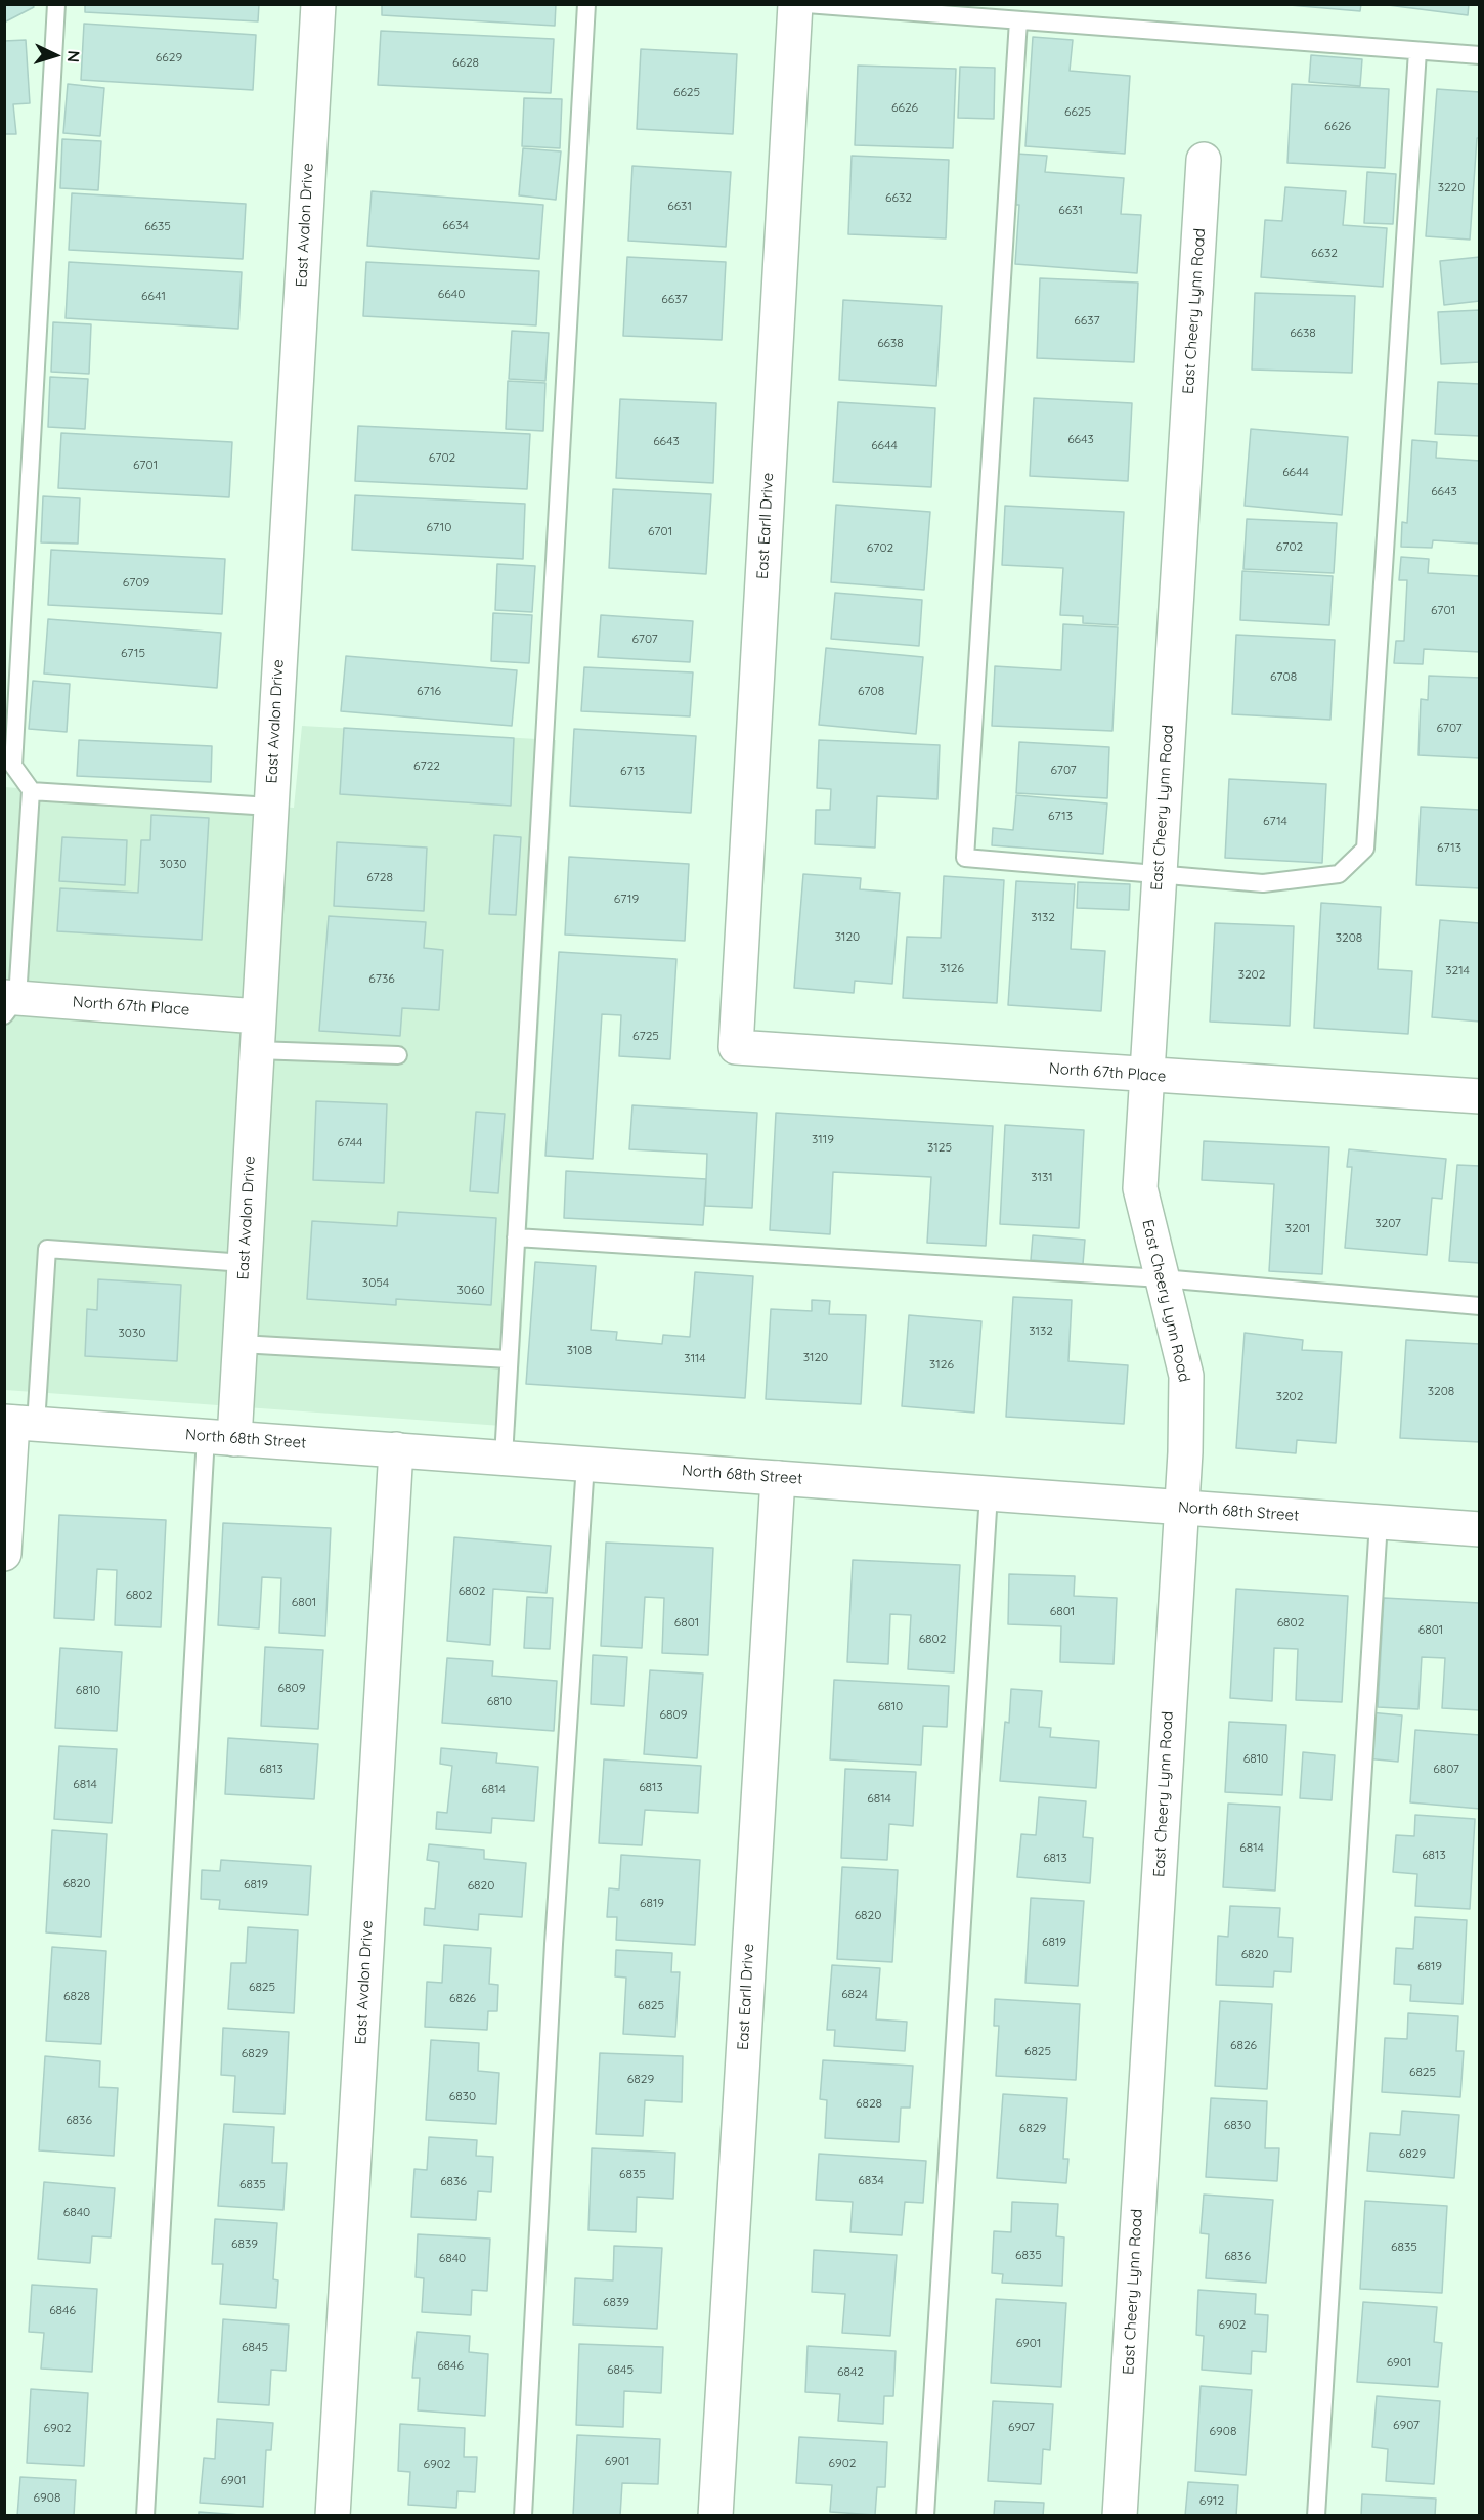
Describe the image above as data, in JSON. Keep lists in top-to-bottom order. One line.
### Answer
{"streets":{"street":["East Avalon Drive","East Cheery Lynn Road","East Earll Drive","North 67th Place","North 68th Street"]},"crossings":[["East Avalon Drive","North 67th Place"],["East Avalon Drive","North 68th Street"],["East Cheery Lynn Road","North 67th Place"],["East Cheery Lynn Road","North 68th Street"],["East Earll Drive","North 67th Place"],["East Earll Drive","North 68th Street"]],"house_numbers":["6629","6628","6625","6626","6625","6626","3220","6632","6631","6631","6634","6635","6632","6640","6641","6637","6637","6638","6638","6643","6643","6644","6702","6701","6644","6643","6710","6701","6702","6702","6709","6701","6707","6715","6708","6716","6708","6707","6722","6707","6713","6713","6714","6713","3030","6728","6719","3132","3120","3208","3126","3214","3202","6736","6725","3119","6744","3125","3131","3207","3201","3054","3060","3132","3030","3108","3120","3114","3126","3208","3202","6802","6802","6801","6801","6801","6802","6801","6802","6809","6810","6810","6810","6809","6810","6813","6807","6814","6813","6814","6814","6814","6813","6813","6820","6819","6820","6819","6820","6819","6820","6819","6825","6824","6828","6826","6825","6826","6825","6829","6825","6829","6830","6828","6836","6830","6829","6829","6835","6834","6836","6835","6840","6839","6835","6835","6836","6840","6839","6846","6902","6901","6845","6901","6846","6845","6842","6907","6907","6902","6908","6901","6902","6902","6901","6908","6912"],"north":"right"}
